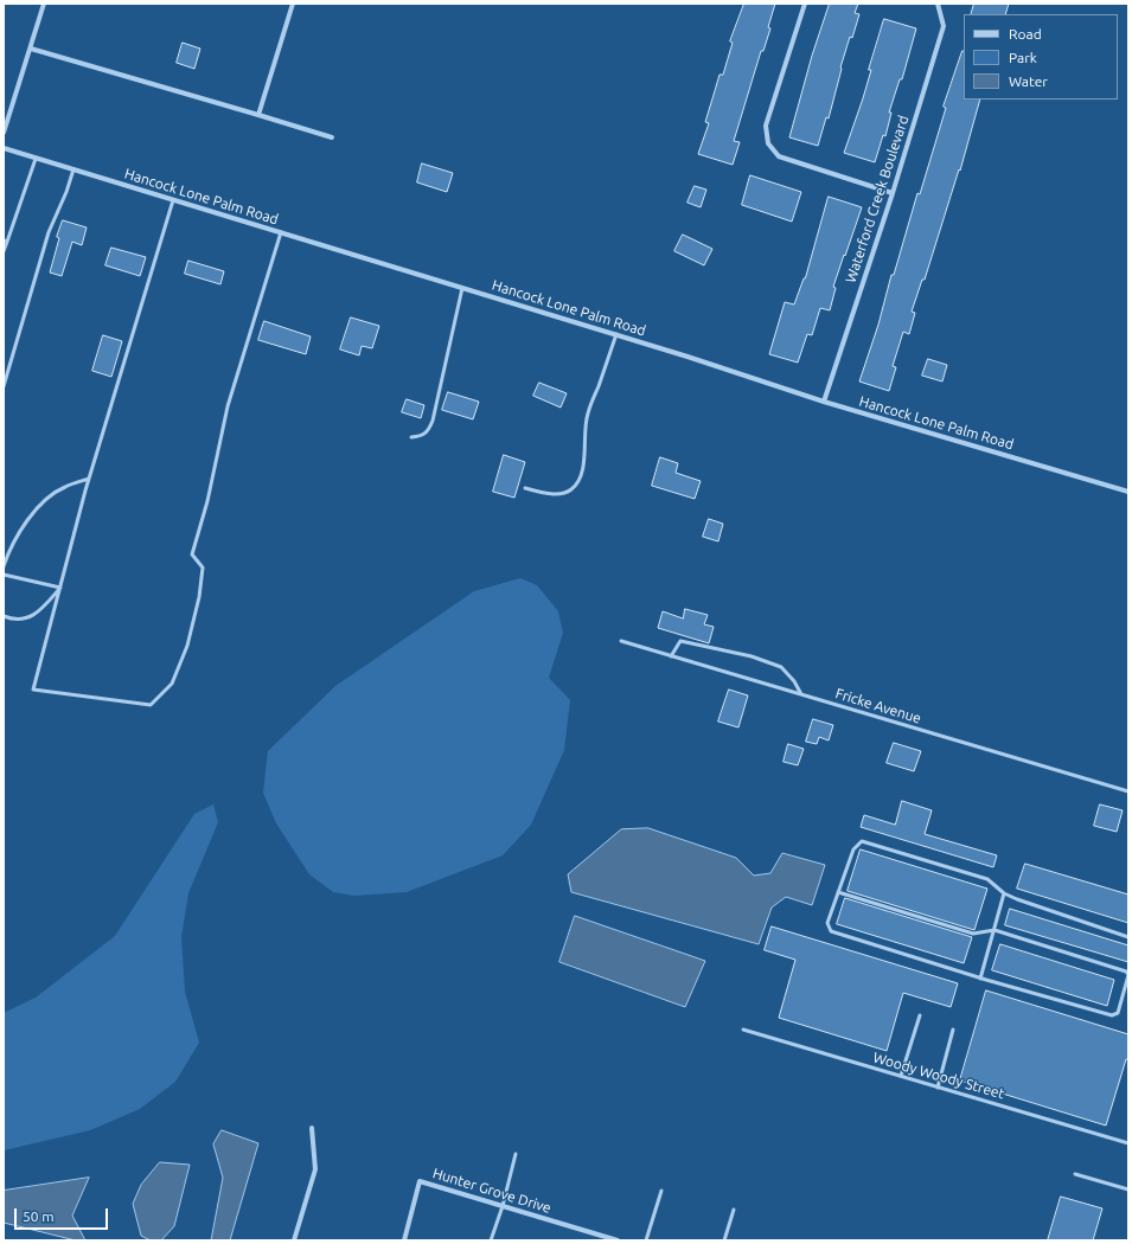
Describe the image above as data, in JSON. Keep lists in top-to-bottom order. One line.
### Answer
{"streets":{"street":["Hancock Lone Palm Road","Waterford Creek Boulevard","Hunter Grove Drive"],"lane":["Fricke Avenue","Woody Woody Street"]},"crossings":[["Hancock Lone Palm Road","Waterford Creek Boulevard"]],"legend":["Road","Park","Water"],"scale_bar":"50 m"}
